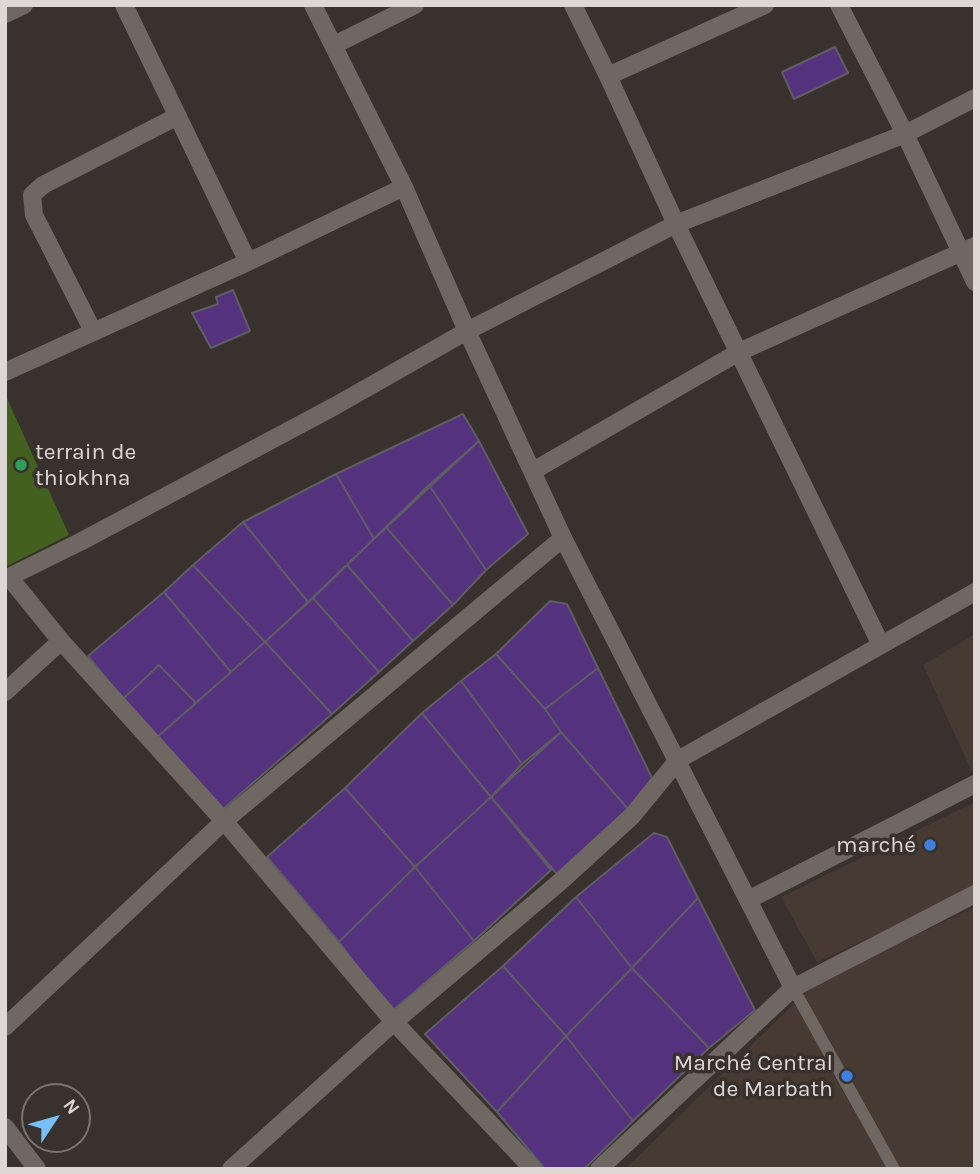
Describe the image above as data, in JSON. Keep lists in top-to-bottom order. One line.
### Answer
{"places":["terrain de thiokhna","marché","Marché Central de Marbath"],"north":"top right"}
